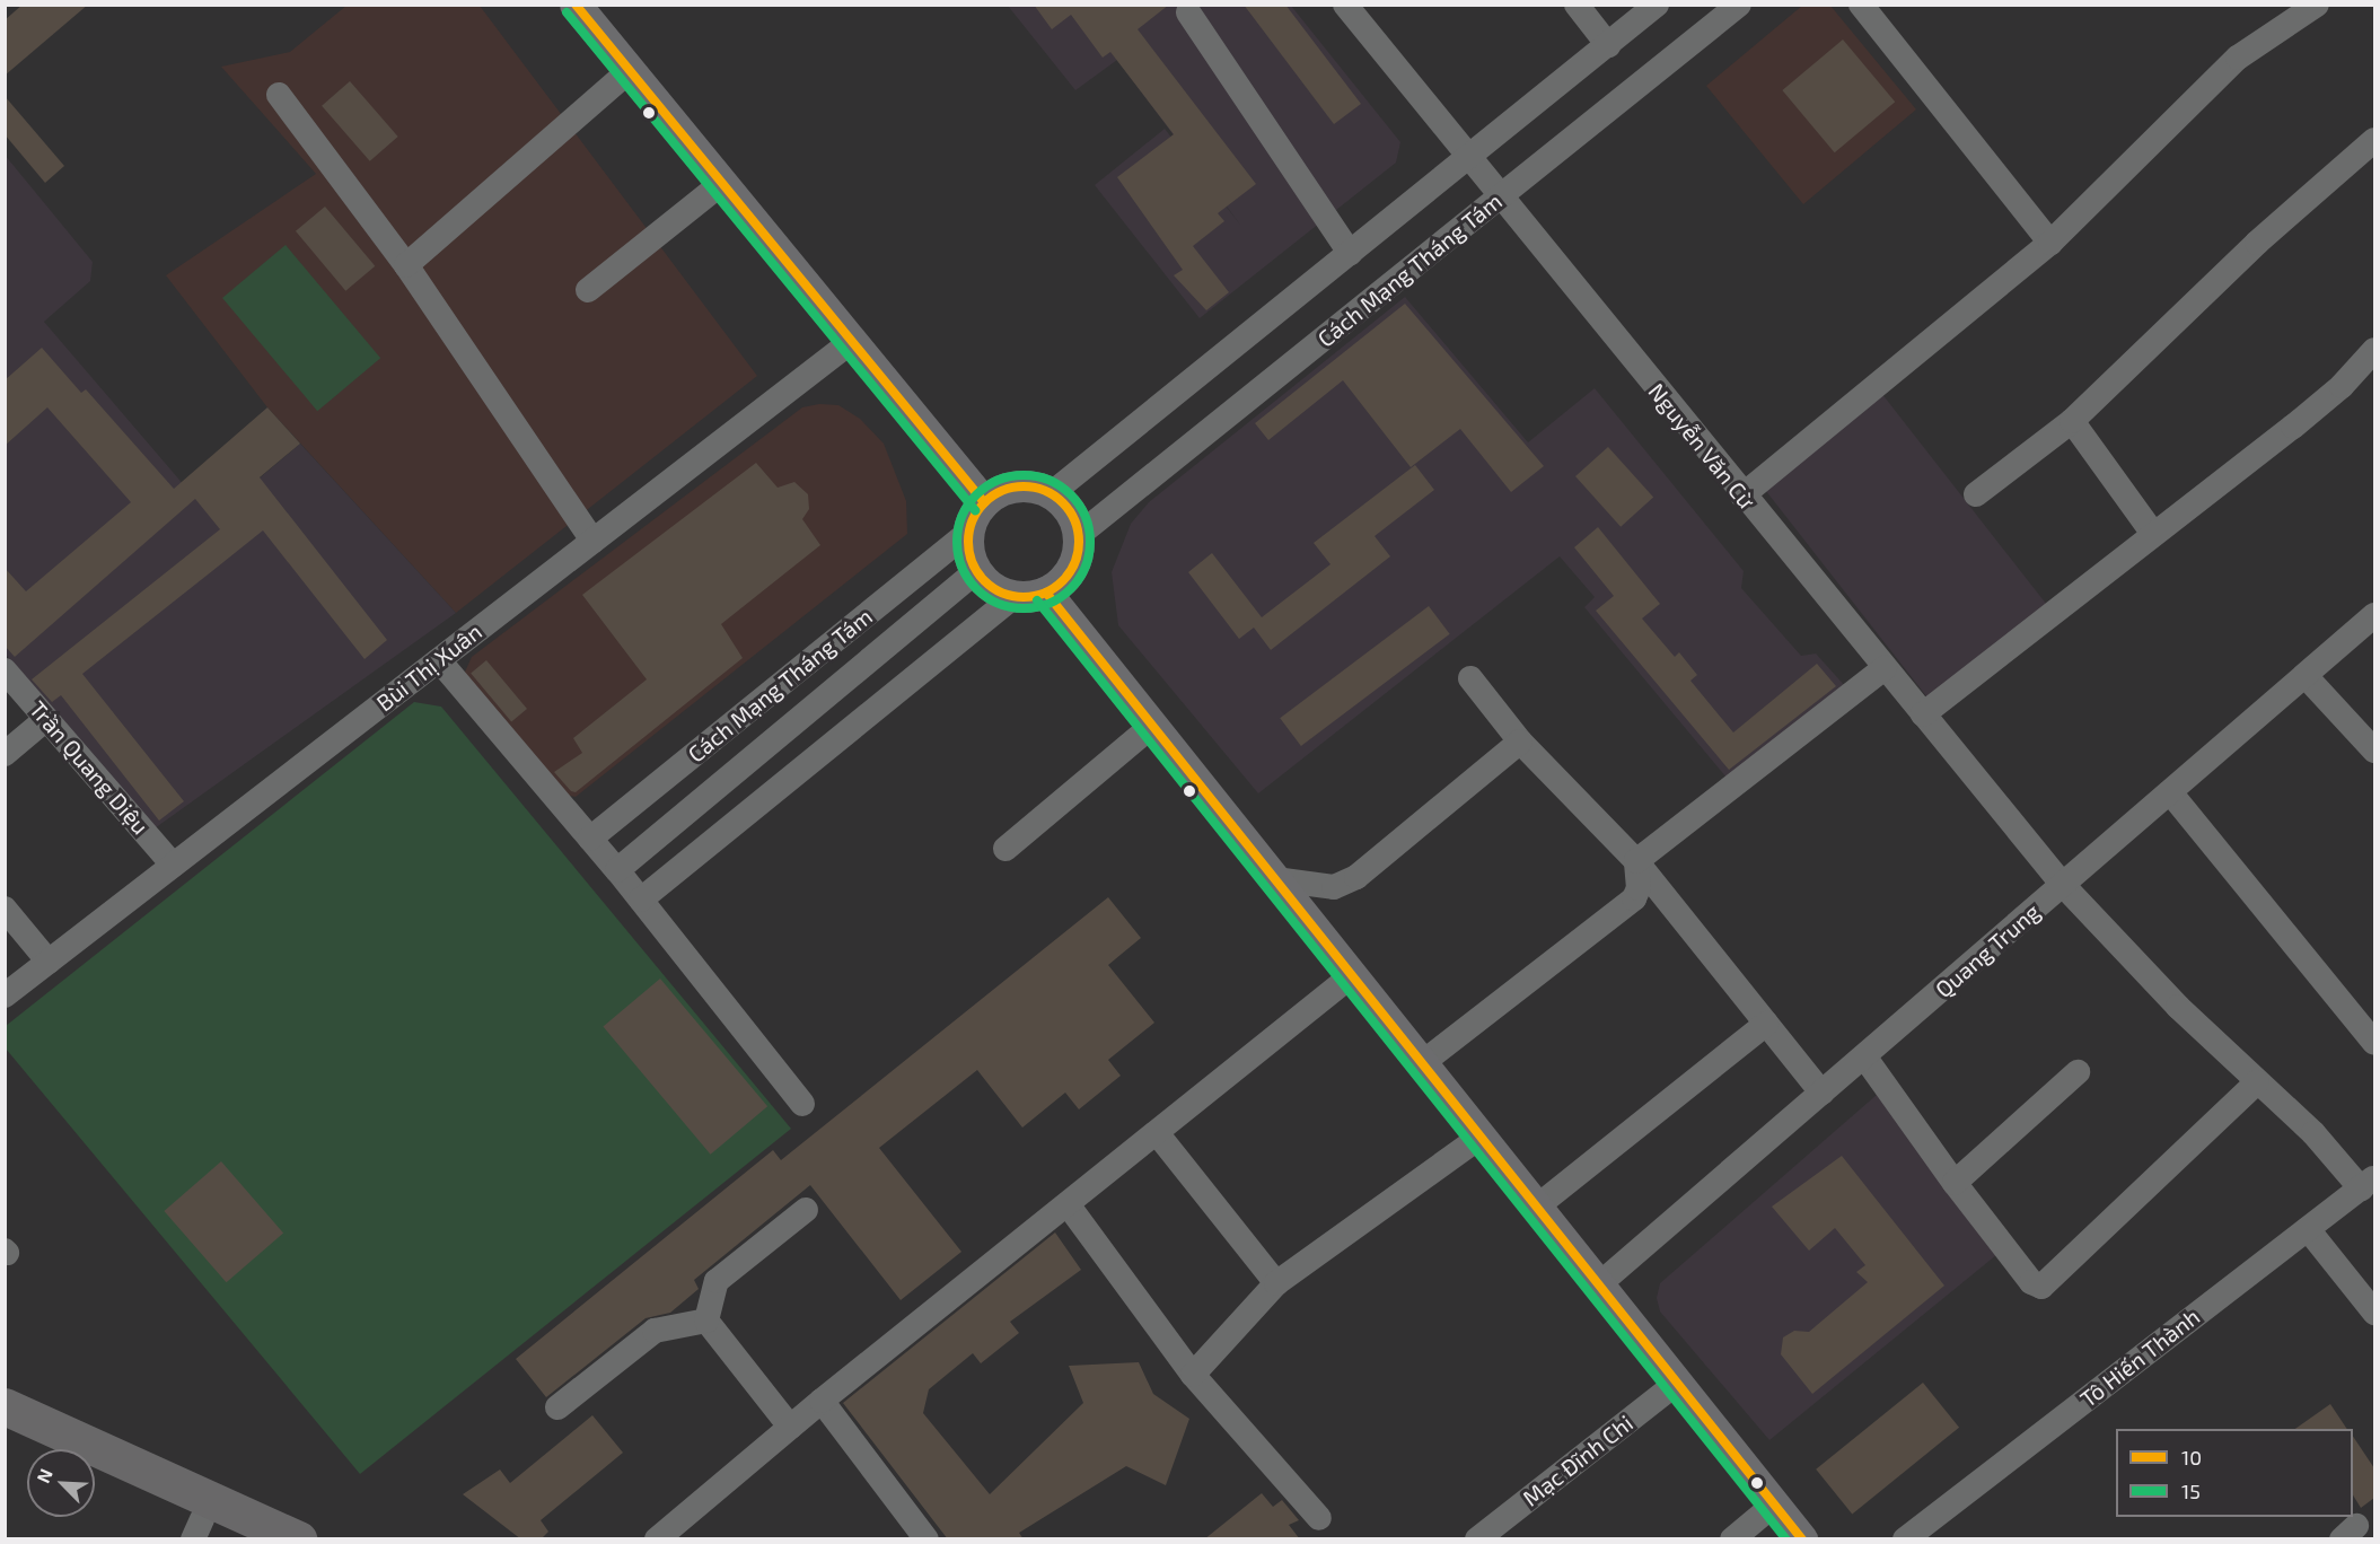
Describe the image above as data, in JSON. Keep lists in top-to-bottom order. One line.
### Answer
{"streets":{"street":["Cách Mạng Tháng Tám","Nguyễn Văn Cừ","Bùi Thị Xuân","Trần Quang Diệu","Quang Trung","Tô Hiến Thành","Mạc Đĩnh Chi"]},"crossings":[["Cách Mạng Tháng Tám","Nguyễn Văn Cừ"],["Nguyễn Văn Cừ","Quang Trung"],["Nguyễn Văn Cừ","Tô Hiến Thành"],["Bùi Thị Xuân","Trần Quang Diệu"]],"lines":["transit line 10","transit line 15"],"legend":["10","15"],"north":"top left"}
